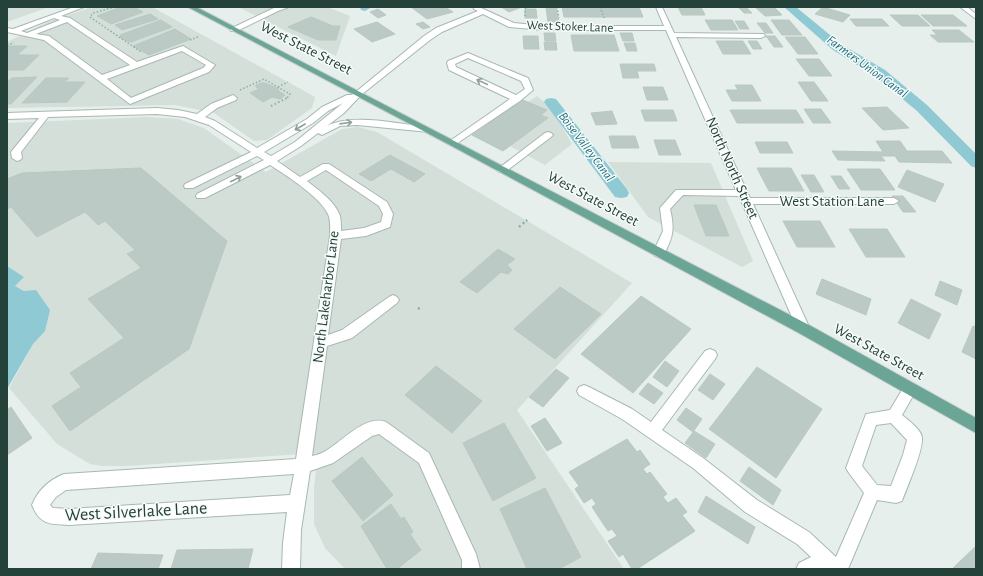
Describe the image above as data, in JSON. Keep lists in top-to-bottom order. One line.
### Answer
{"streets":{"main road":["West State Street"],"street":["West Stoker Lane","North North Street","West Station Lane","North Lakeharbor Lane","West Silverlake Lane"]},"crossings":[["West Stoker Lane","North North Street"],["West State Street","North North Street"],["West State Street","West Station Lane"],["North North Street","West Station Lane"],["North Lakeharbor Lane","West Silverlake Lane"]],"water":["Farmers Union Canal","Boise Valley Canal"]}
